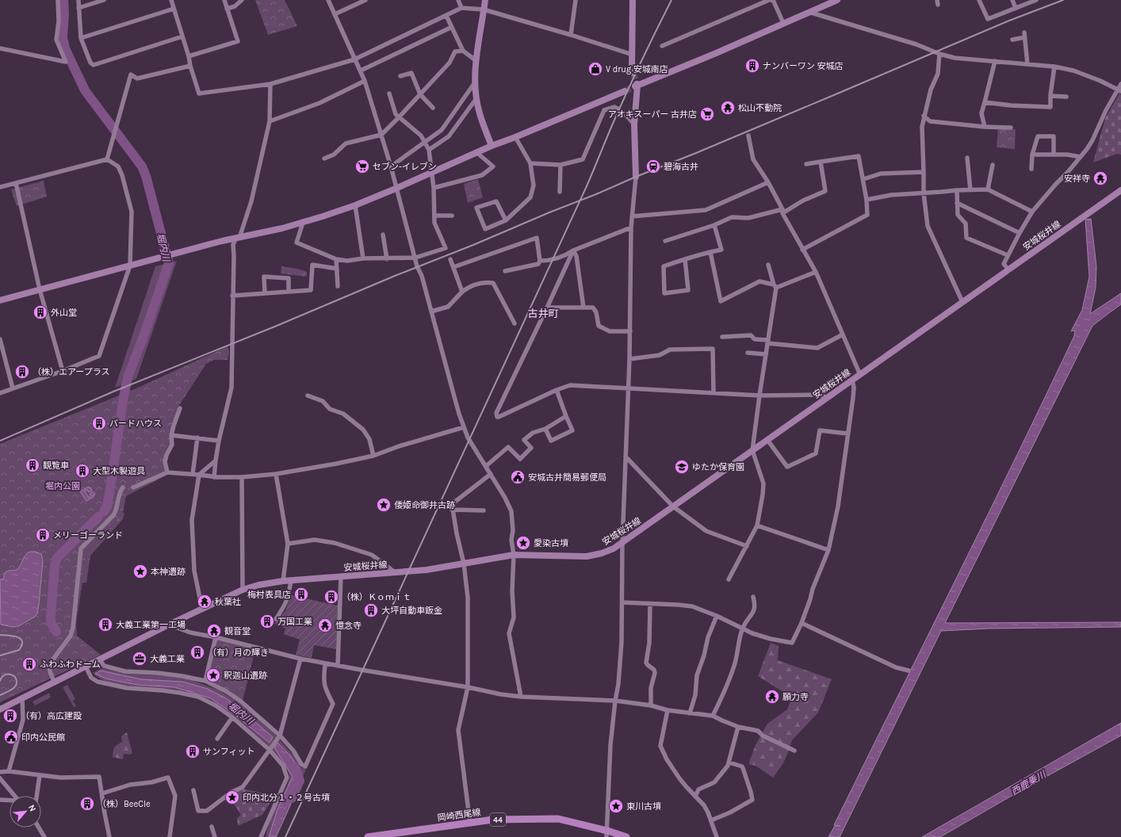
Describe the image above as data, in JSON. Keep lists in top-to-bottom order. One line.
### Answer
{"streets":{"main road":["安城桜井線","岡崎西尾線","44"]},"districts":["古井町"],"water":["堀内川","西鹿乗川"],"parks":["堀内公園"],"places":{"building":["ナンバーワン 安城店","外山堂","（株）エアープラス","バードハウス","観覧車","大型木製遊具","メリーゴーランド","梅村表具店","（株）Ｋｏｍｉｔ","大坪自動車鈑金","万国工業","大義工業第一工場","（有）月の輝き","ふわふわドーム","（有）高広建設","サンフィット","（株）BeeCle"],"shop":["V drug 安城南店"],"temple":["松山不動院","安祥寺","秋葉社","憶念寺","観音堂","願力寺"],"supermarket":["アオキスーパー 古井店","セブン-イレブン"],"station":["碧海古井"],"school or university":["ゆたか保育園"],"public building":["安城古井簡易郵便局","印内公民館"],"place":["倭姫命御井古跡","愛染古墳","本神遺跡","釈迦山遺跡","印内北分１・２号古墳","東川古墳"],"office":["大義工業"]},"north":"top right"}
